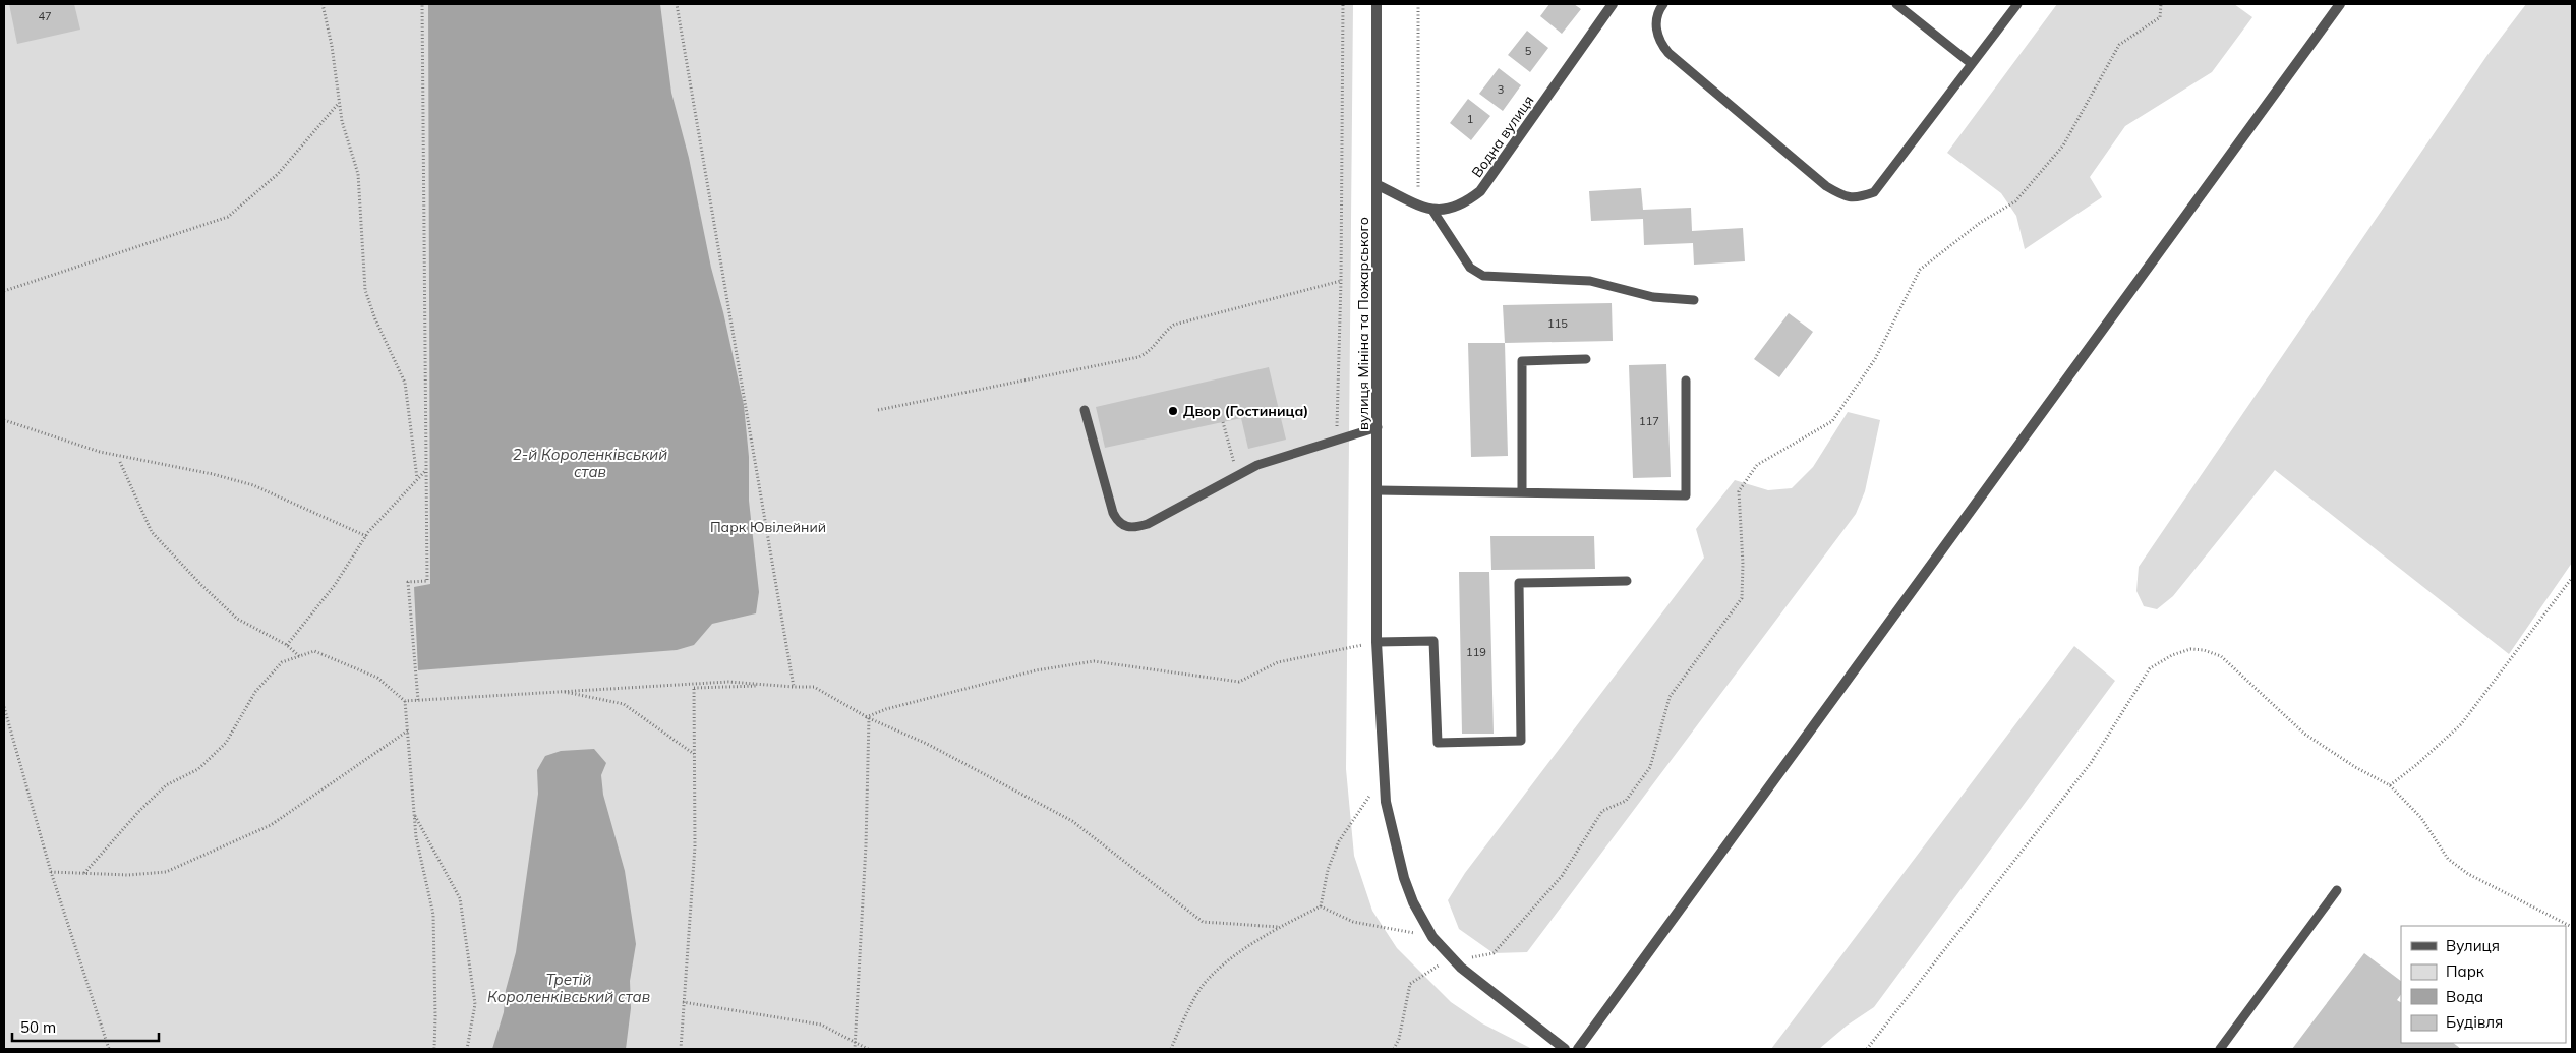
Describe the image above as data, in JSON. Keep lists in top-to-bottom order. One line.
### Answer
{"streets":{"street":["Водна вулиця","вулиця Мініна та Пожарського"]},"water":["2-й Короленківський став","Третій Короленківський став"],"parks":["Парк Ювілейний"],"places":["Двор (Гостиница)"],"house_numbers":["47","5","3","1","115","117","119"],"legend":["Вулиця","Парк","Вода","Будівля"],"scale_bar":"50 m"}
